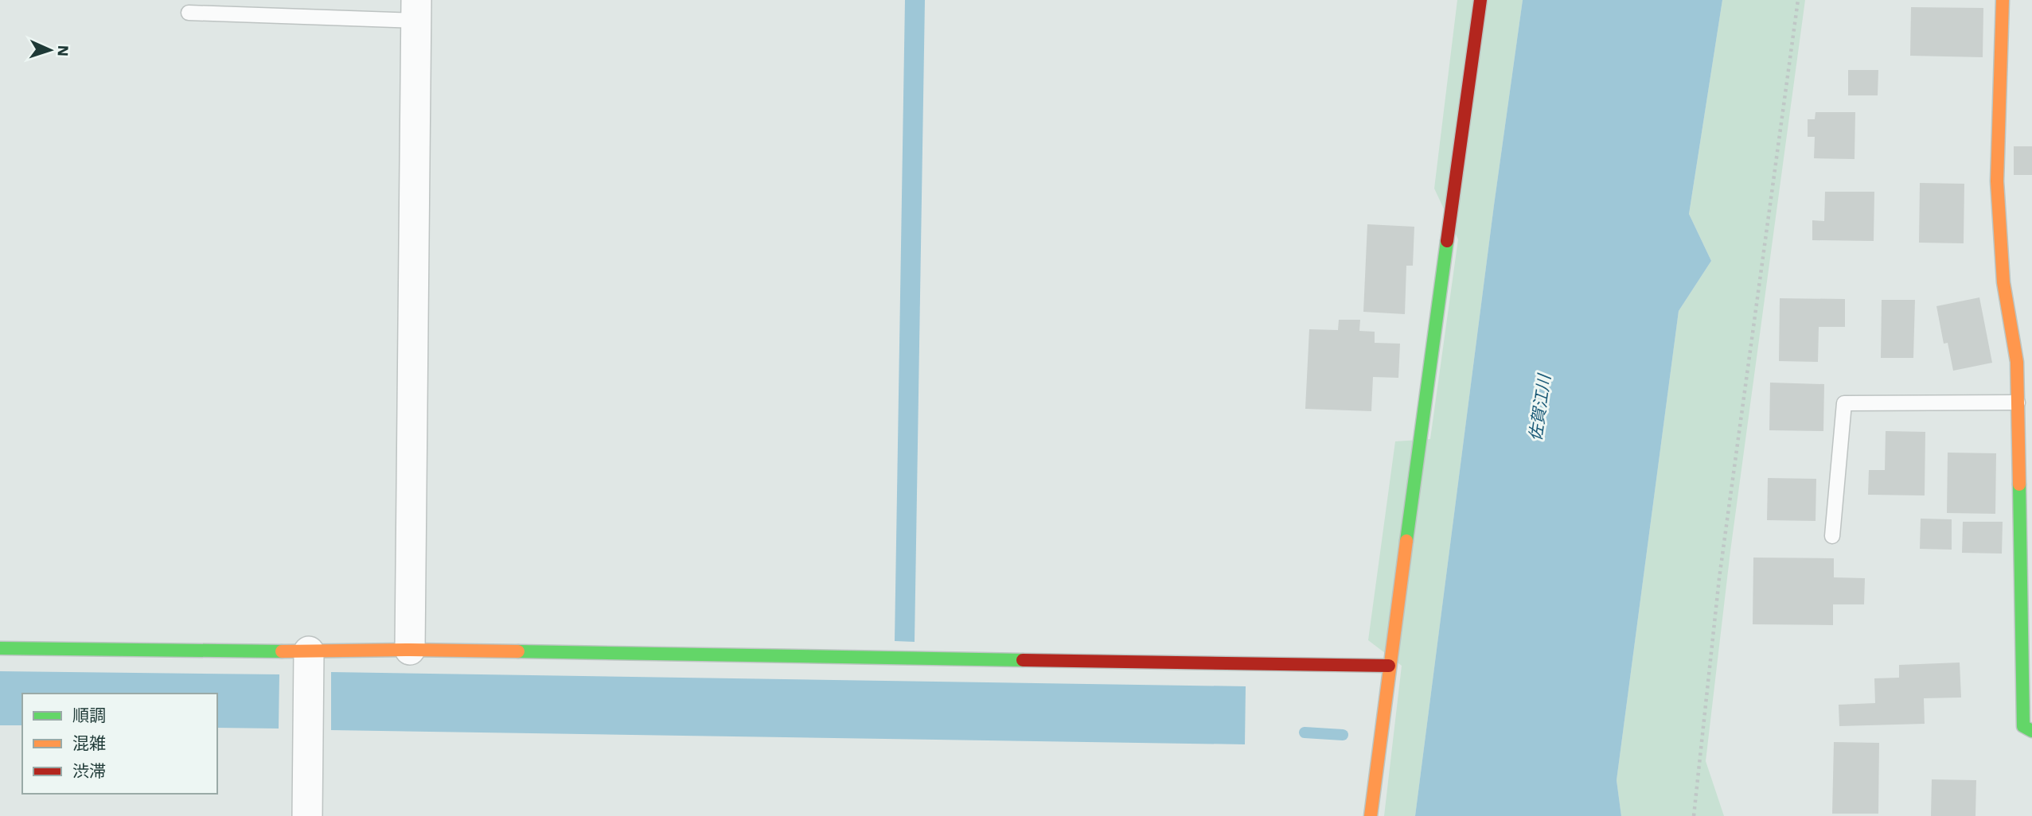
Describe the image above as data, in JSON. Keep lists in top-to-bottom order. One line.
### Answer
{"water":["佐賀江川"],"legend":["順調","混雑","渋滞"],"north":"right"}
